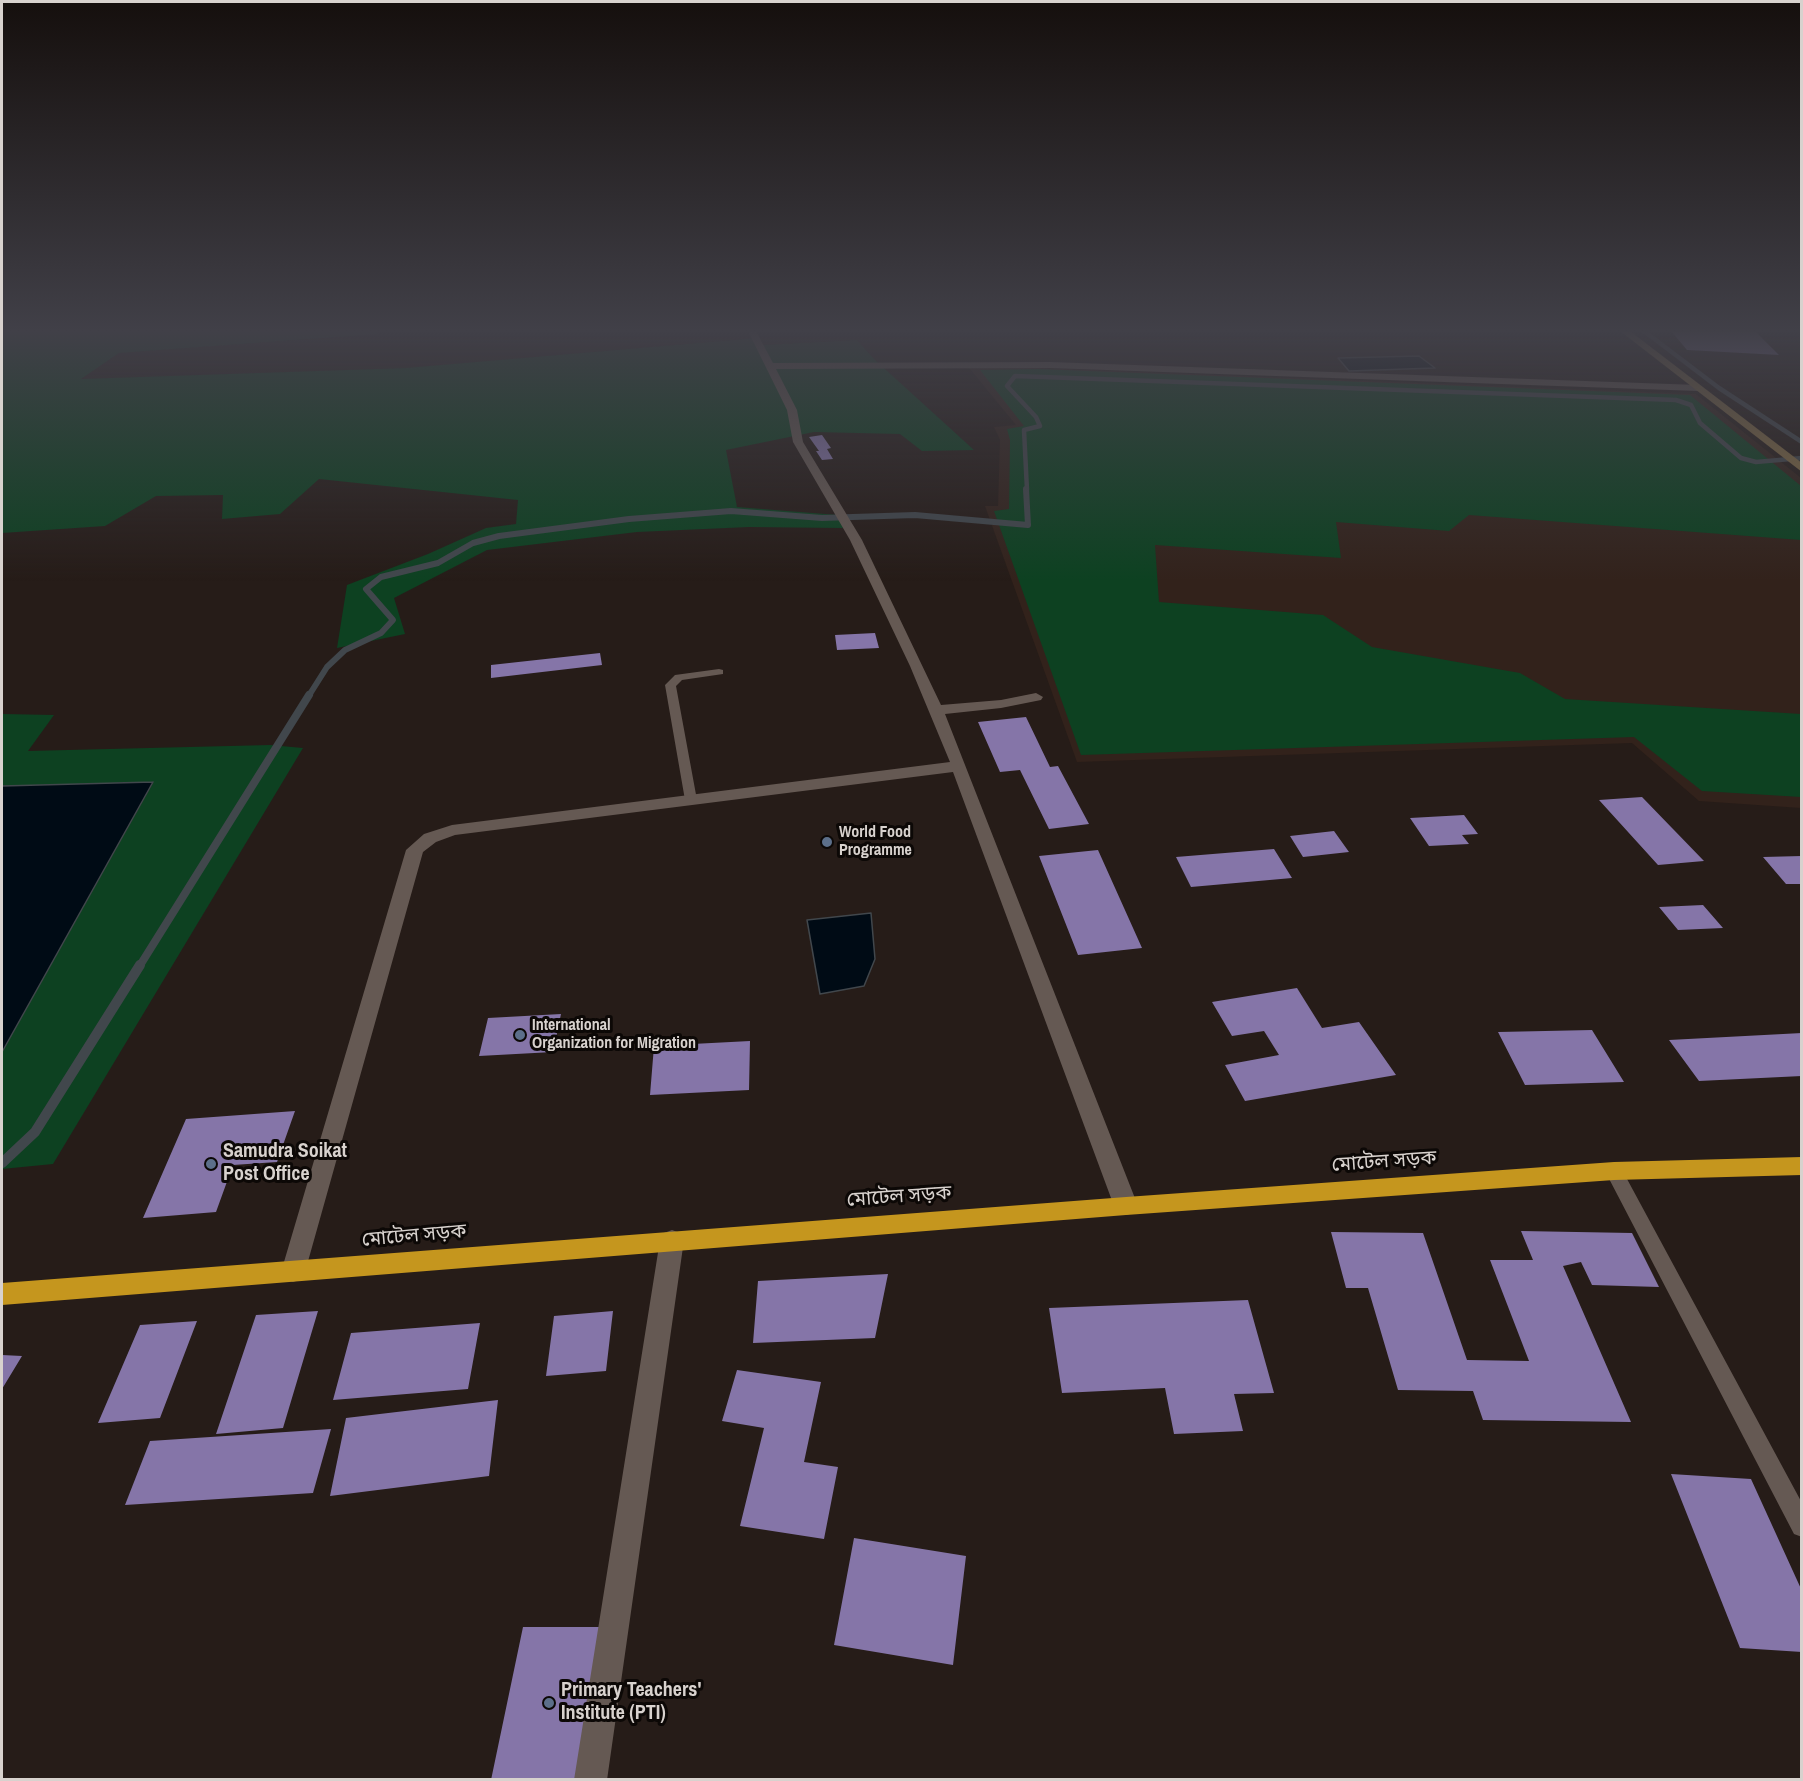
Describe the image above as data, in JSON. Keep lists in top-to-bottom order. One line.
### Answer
{"streets":{"highway":["মোটেল সড়ক"]},"places":["World Food Programme","International Organization for Migration","Samudra Soikat Post Office","Primary Teachers' Institute (PTI)"]}
